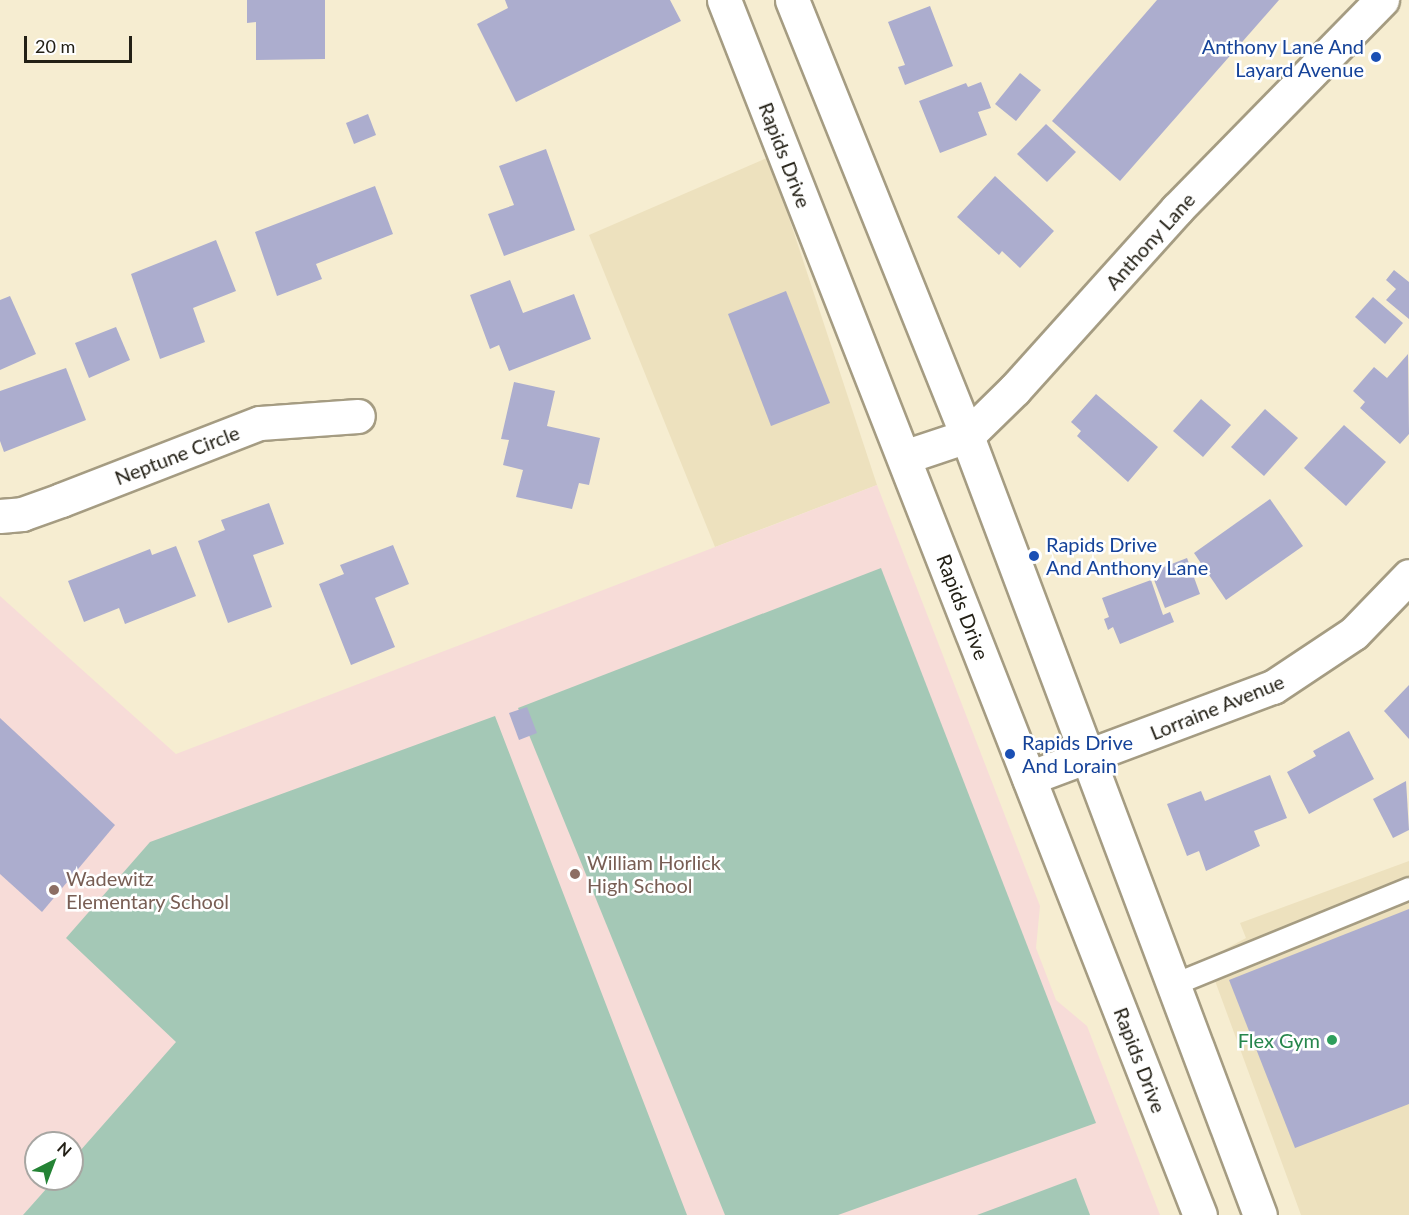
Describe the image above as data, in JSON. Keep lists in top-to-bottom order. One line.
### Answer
{"streets":{"street":["Rapids Drive","Anthony Lane","Neptune Circle","Lorraine Avenue"]},"crossings":[["Rapids Drive","Anthony Lane"],["Rapids Drive","Lorraine Avenue"]],"places":["Anthony Lane And Layard Avenue","Rapids Drive And Anthony Lane","Rapids Drive And Lorain","William Horlick High School","Wadewitz Elementary School","Flex Gym"],"scale_bar":"20 m","north":"top right"}
